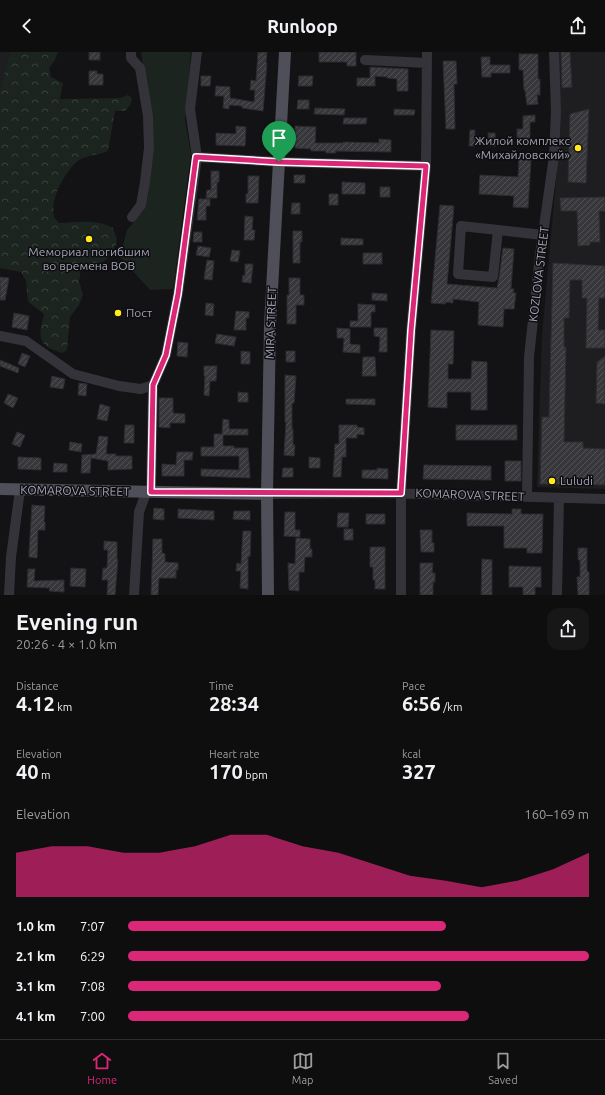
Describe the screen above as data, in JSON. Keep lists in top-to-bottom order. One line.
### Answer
{"streets":{"main road":["MIRA STREET","KOMAROVA STREET"],"street":["KOZLOVA STREET"]},"crossings":[["KOZLOVA STREET","KOMAROVA STREET"],["MIRA STREET","KOMAROVA STREET"]],"places":["Жилой комплекс «Михайловский»","Мемориал погибшим во времена ВОВ","Пост","Luludi"],"page":{"header":"Runloop","heading":["Evening run","20:26 · 4 × 1.0 km"],"stats":[["Distance","4.12 km"],["Time","28:34"],["Pace","6:56 /km"],["Elevation","40 m"],["Heart rate","170 bpm"],["kcal","327"]],"chart":["Elevation","160–169 m"],"list":[{"name":"1.0 km","note":"7:07"},{"name":"2.1 km","note":"6:29"},{"name":"3.1 km","note":"7:08"},{"name":"4.1 km","note":"7:00"}],"tabs":["Home","Map","Saved"]}}
